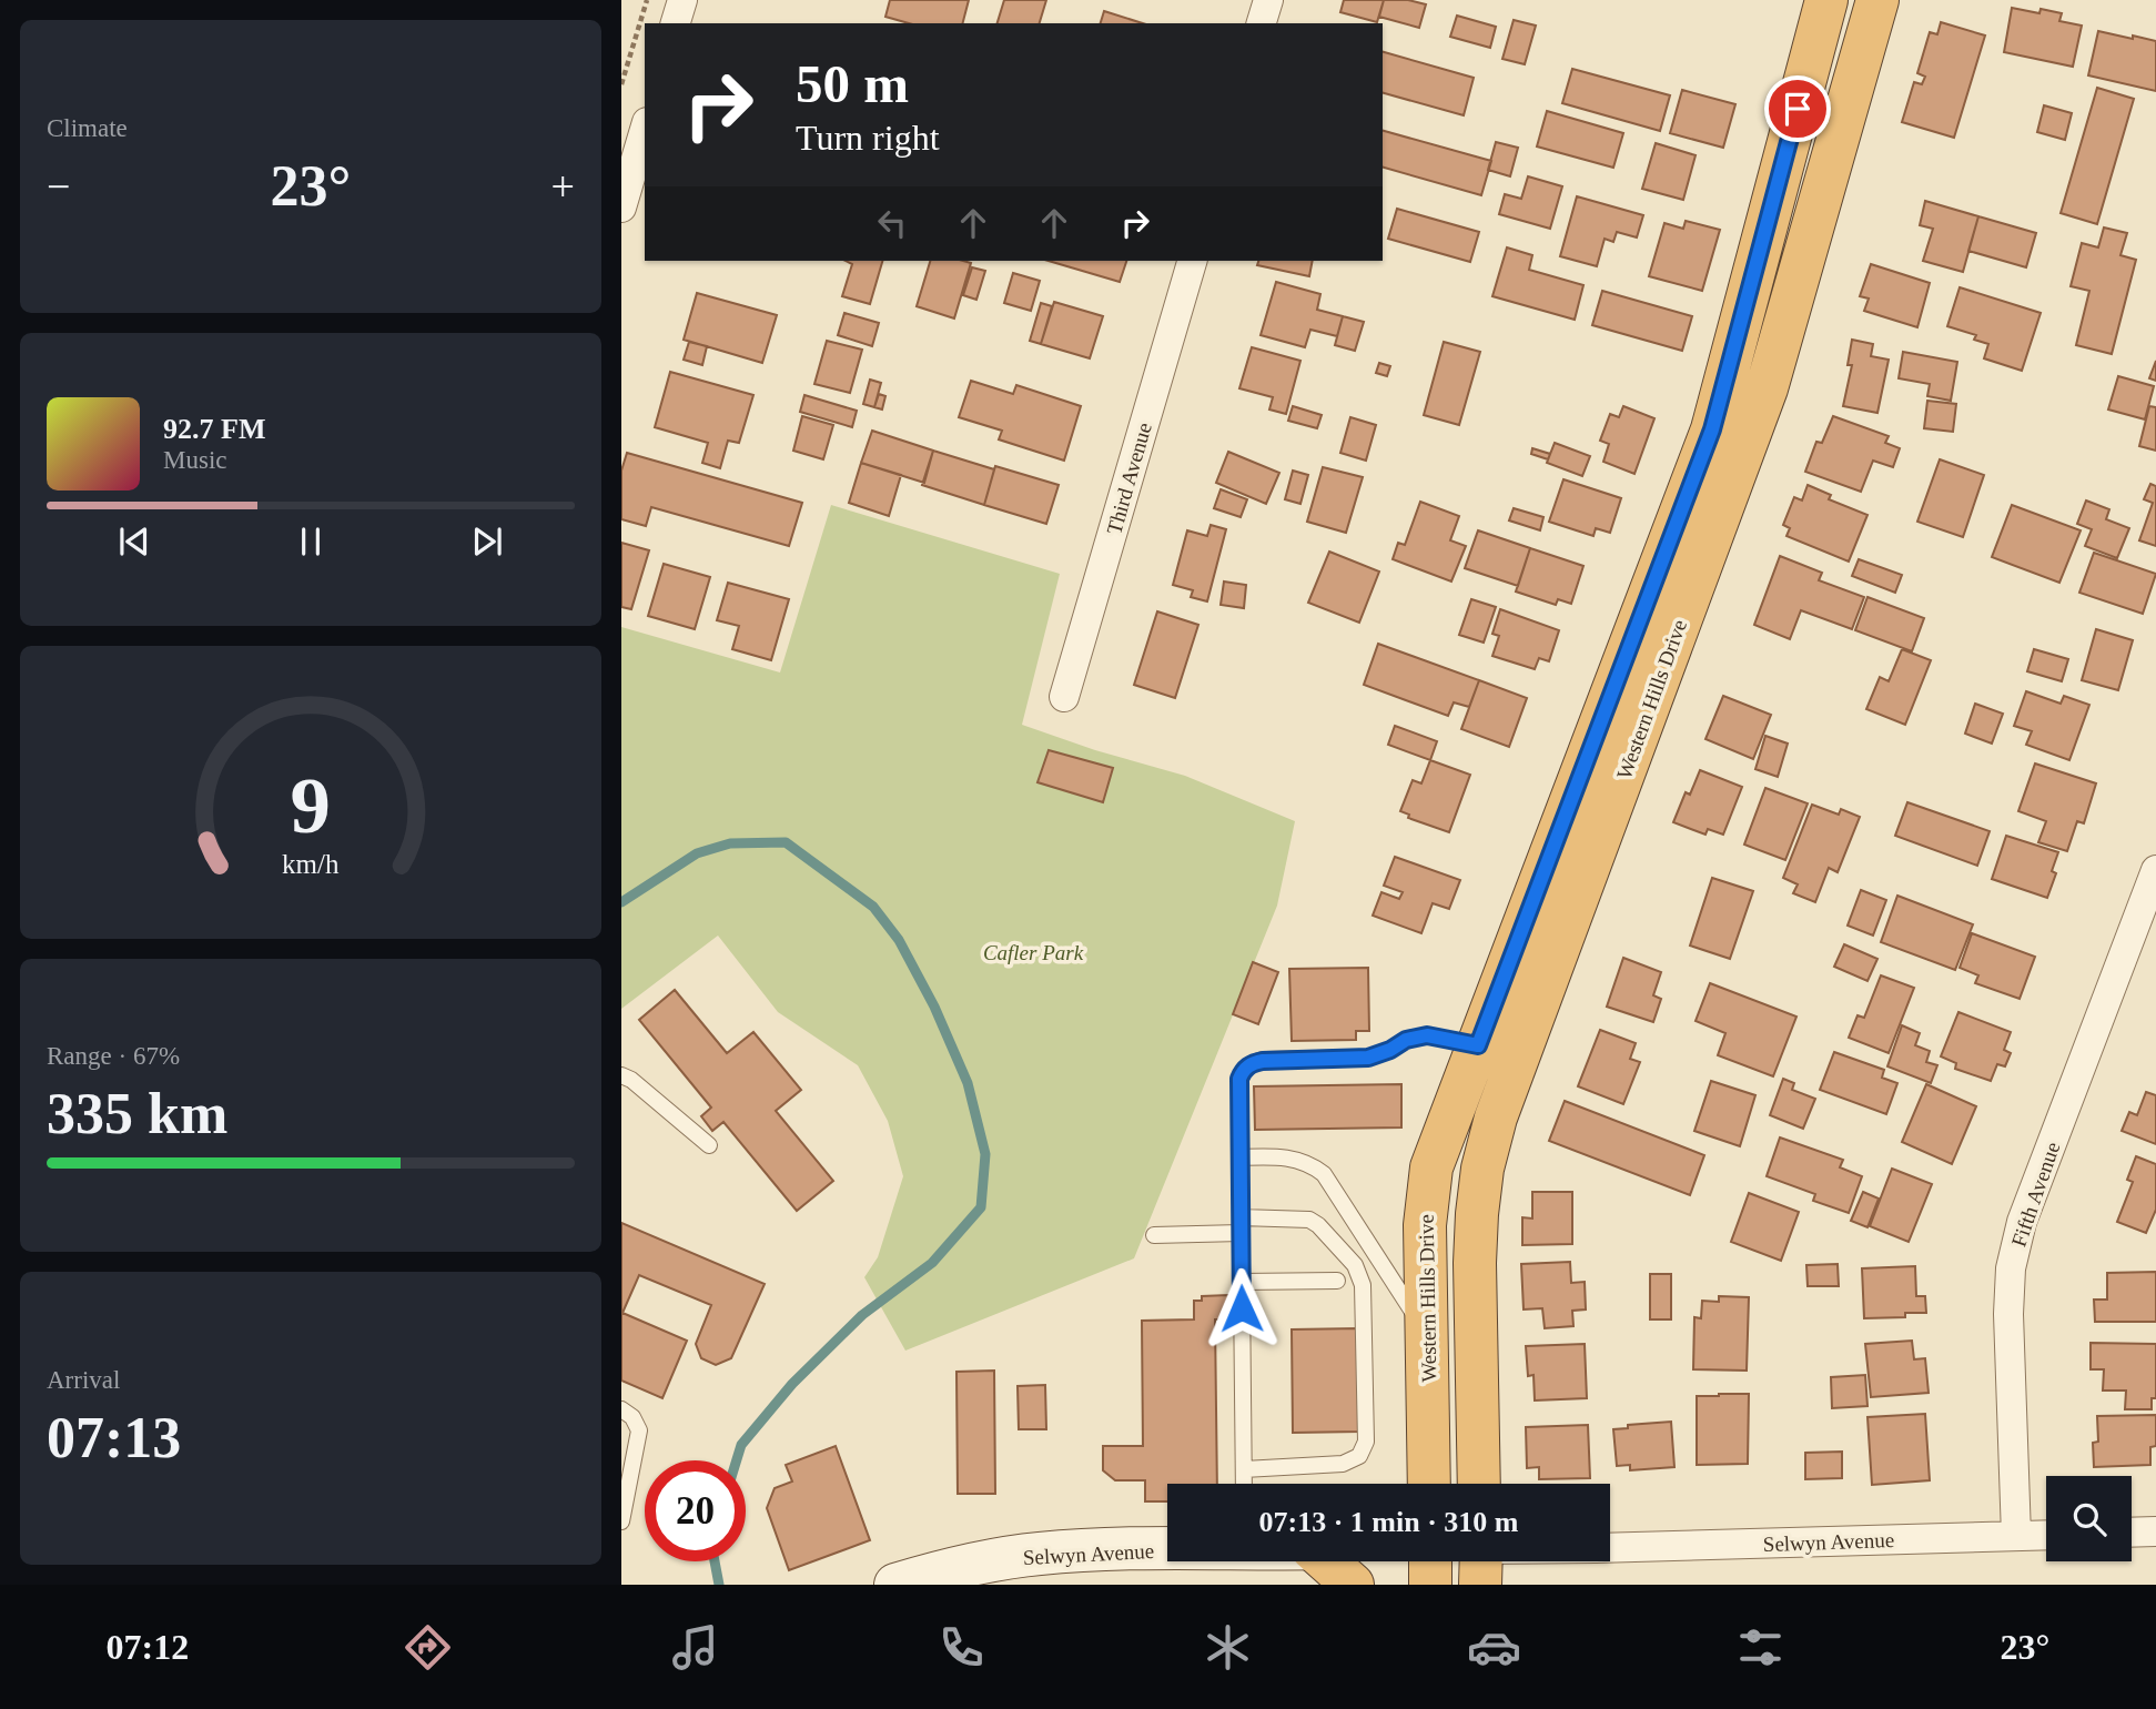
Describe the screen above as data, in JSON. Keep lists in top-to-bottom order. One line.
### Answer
{"streets":{"highway":["Western Hills Drive"],"main road":["Selwyn Avenue"],"street":["Third Avenue","Fifth Avenue"]},"crossings":[["Fifth Avenue","Selwyn Avenue"]],"parks":["Cafler Park"],"page":{"tile":["Climate",["Range · 67%","335 km"],["Arrival","07:13"]],"turn":["50 m","Turn right"],"heat":["−","23°","+"],"song":["92.7 FM","Music"],"limit":"20","trip":"07:13 · 1 min · 310 m","tabs":["07:12","23°"],"gauge":["9","km/h"]}}
